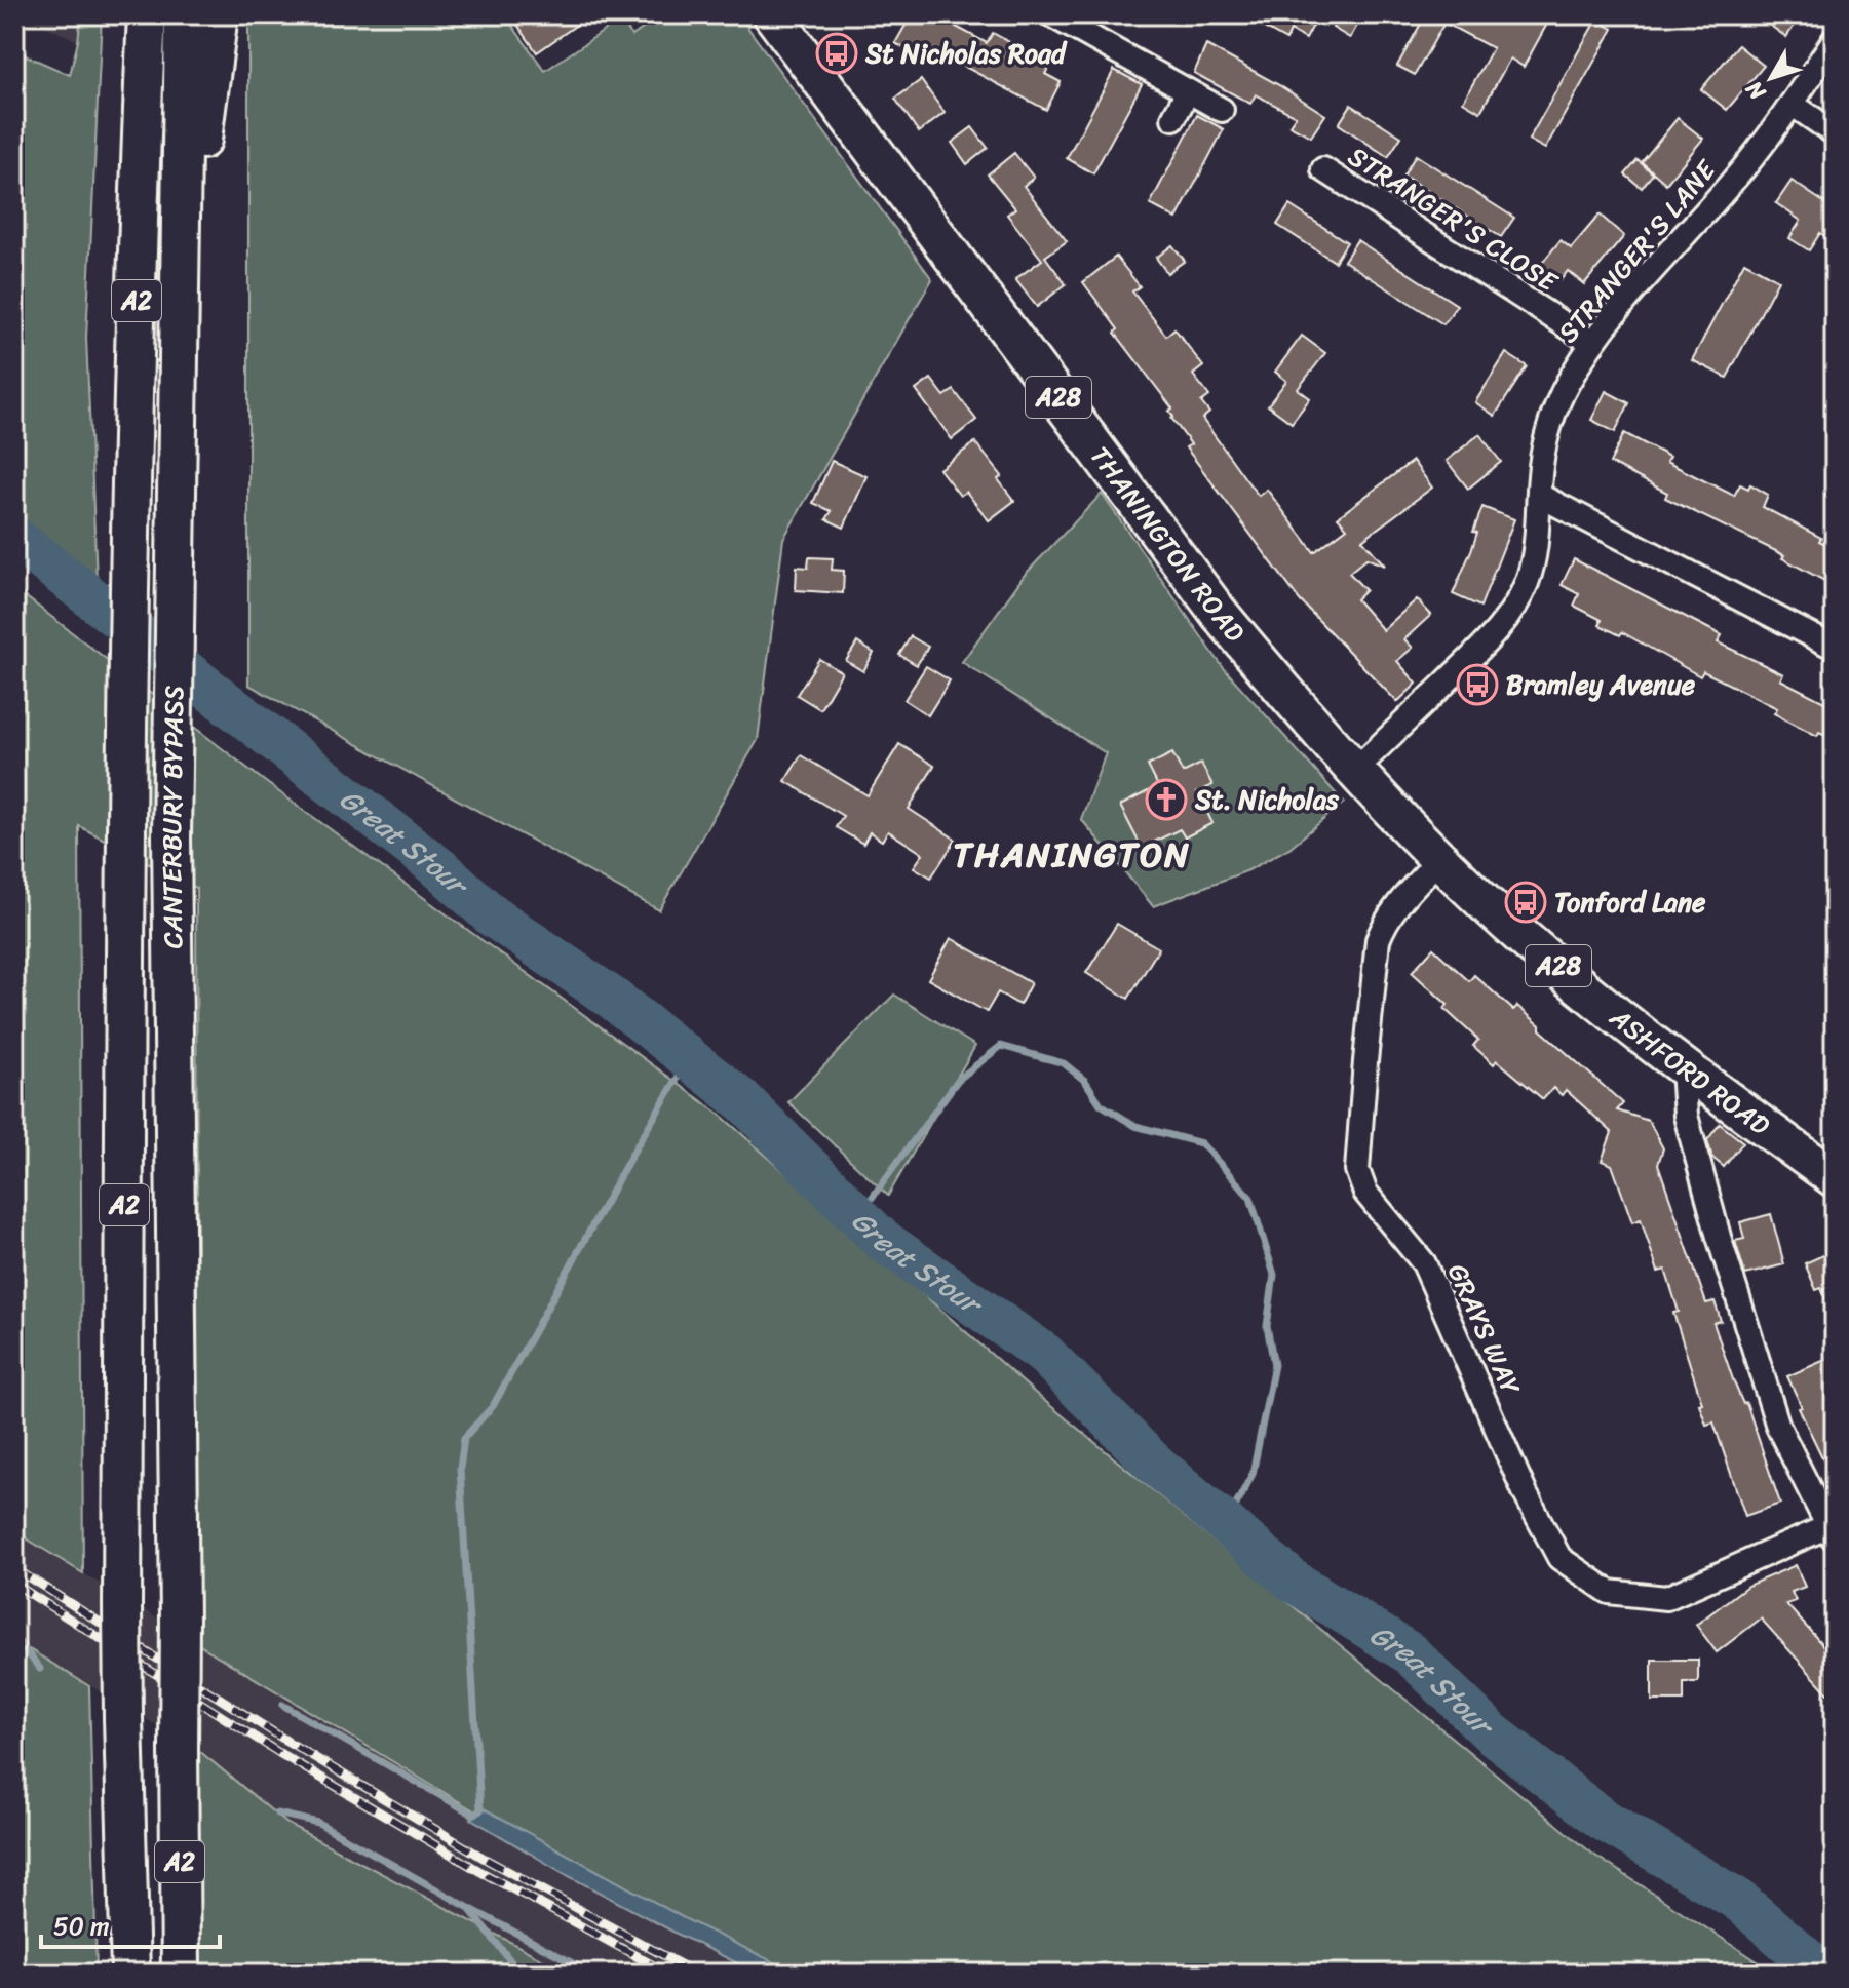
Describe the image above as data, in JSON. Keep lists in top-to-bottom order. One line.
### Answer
{"streets":{"highway":["A2","A28","THANINGTON ROAD","CANTERBURY BYPASS","ASHFORD ROAD"],"street":["STRANGER'S CLOSE","STRANGER'S LANE","GRAYS WAY"]},"crossings":[["STRANGER'S CLOSE","STRANGER'S LANE"],["STRANGER'S LANE","THANINGTON ROAD"],["A2","CANTERBURY BYPASS"],["THANINGTON ROAD","ASHFORD ROAD"],["THANINGTON ROAD","GRAYS WAY"],["ASHFORD ROAD","GRAYS WAY"]],"districts":["THANINGTON"],"water":["Great Stour"],"places":{"bus stop":["St Nicholas Road","Bramley Avenue","Tonford Lane"],"church":["St. Nicholas"]},"scale_bar":"50 m","north":"bottom left"}
